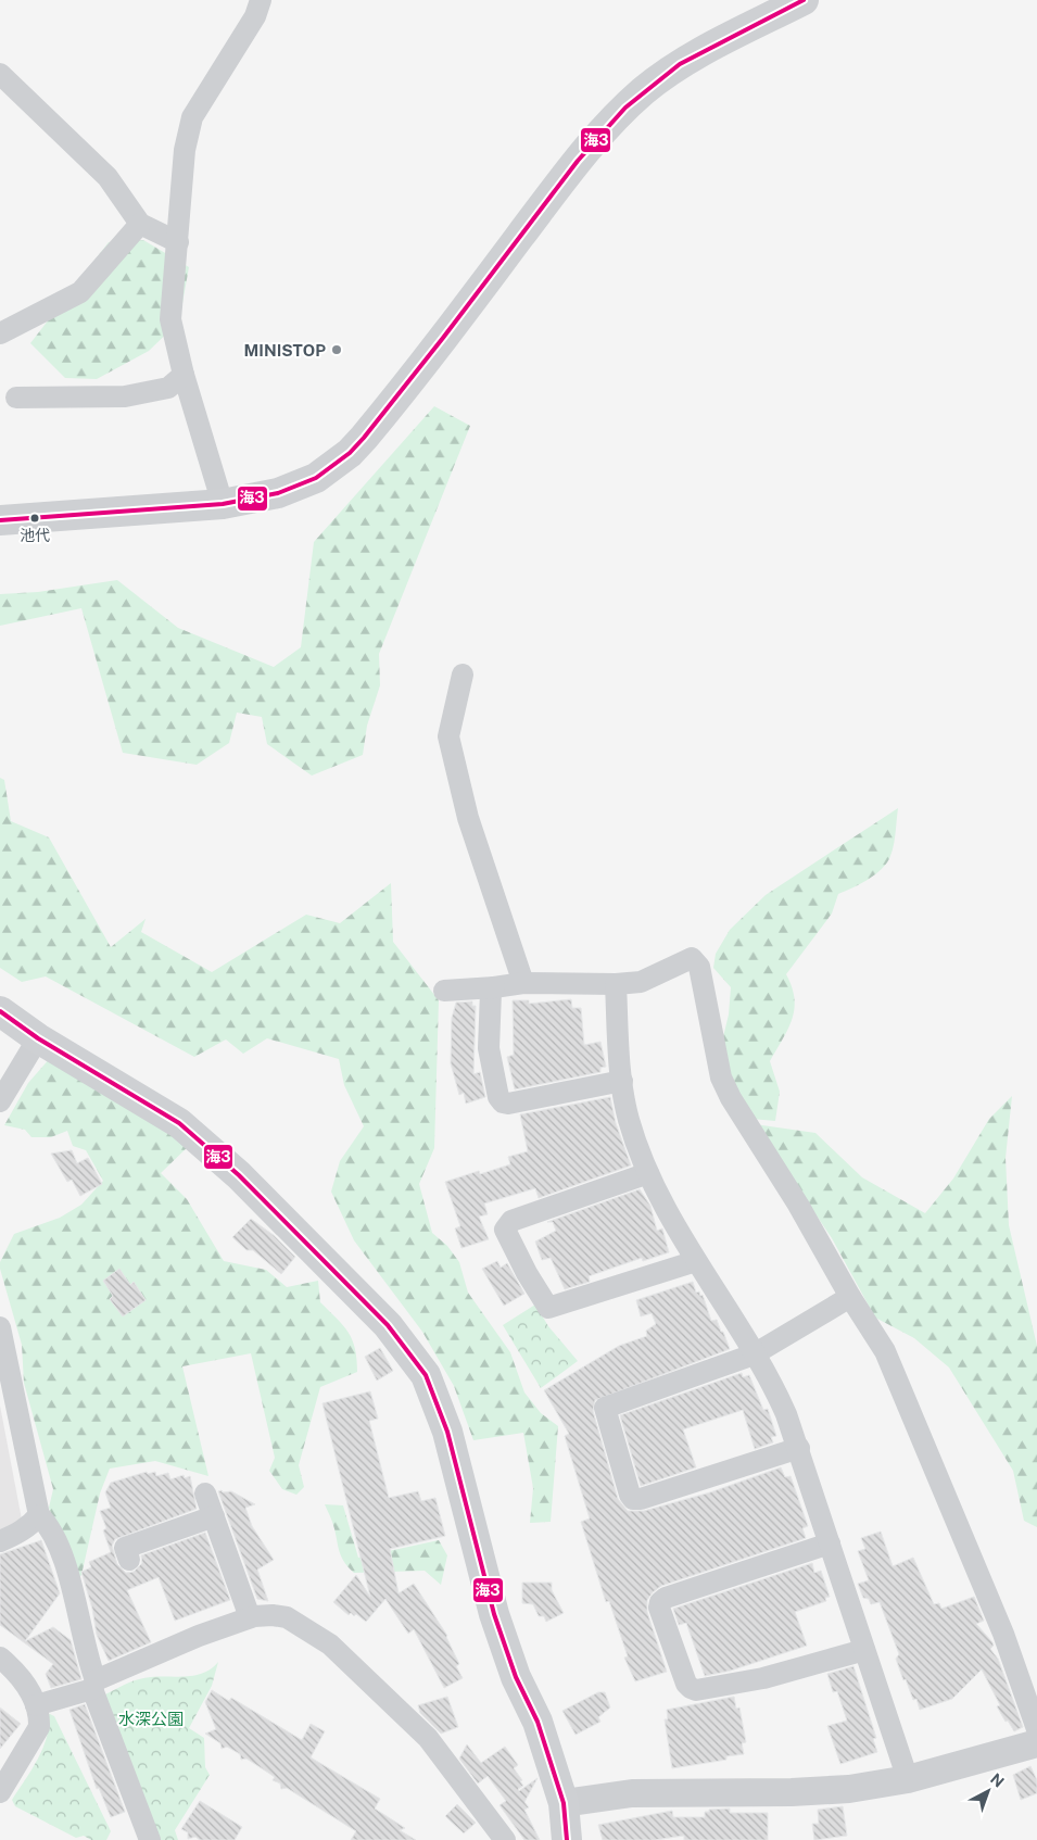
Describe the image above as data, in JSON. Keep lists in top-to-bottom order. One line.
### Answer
{"parks":["水深公園"],"places":["MINISTOP","池代"],"lines":["transit line 海3"],"north":"top right"}
